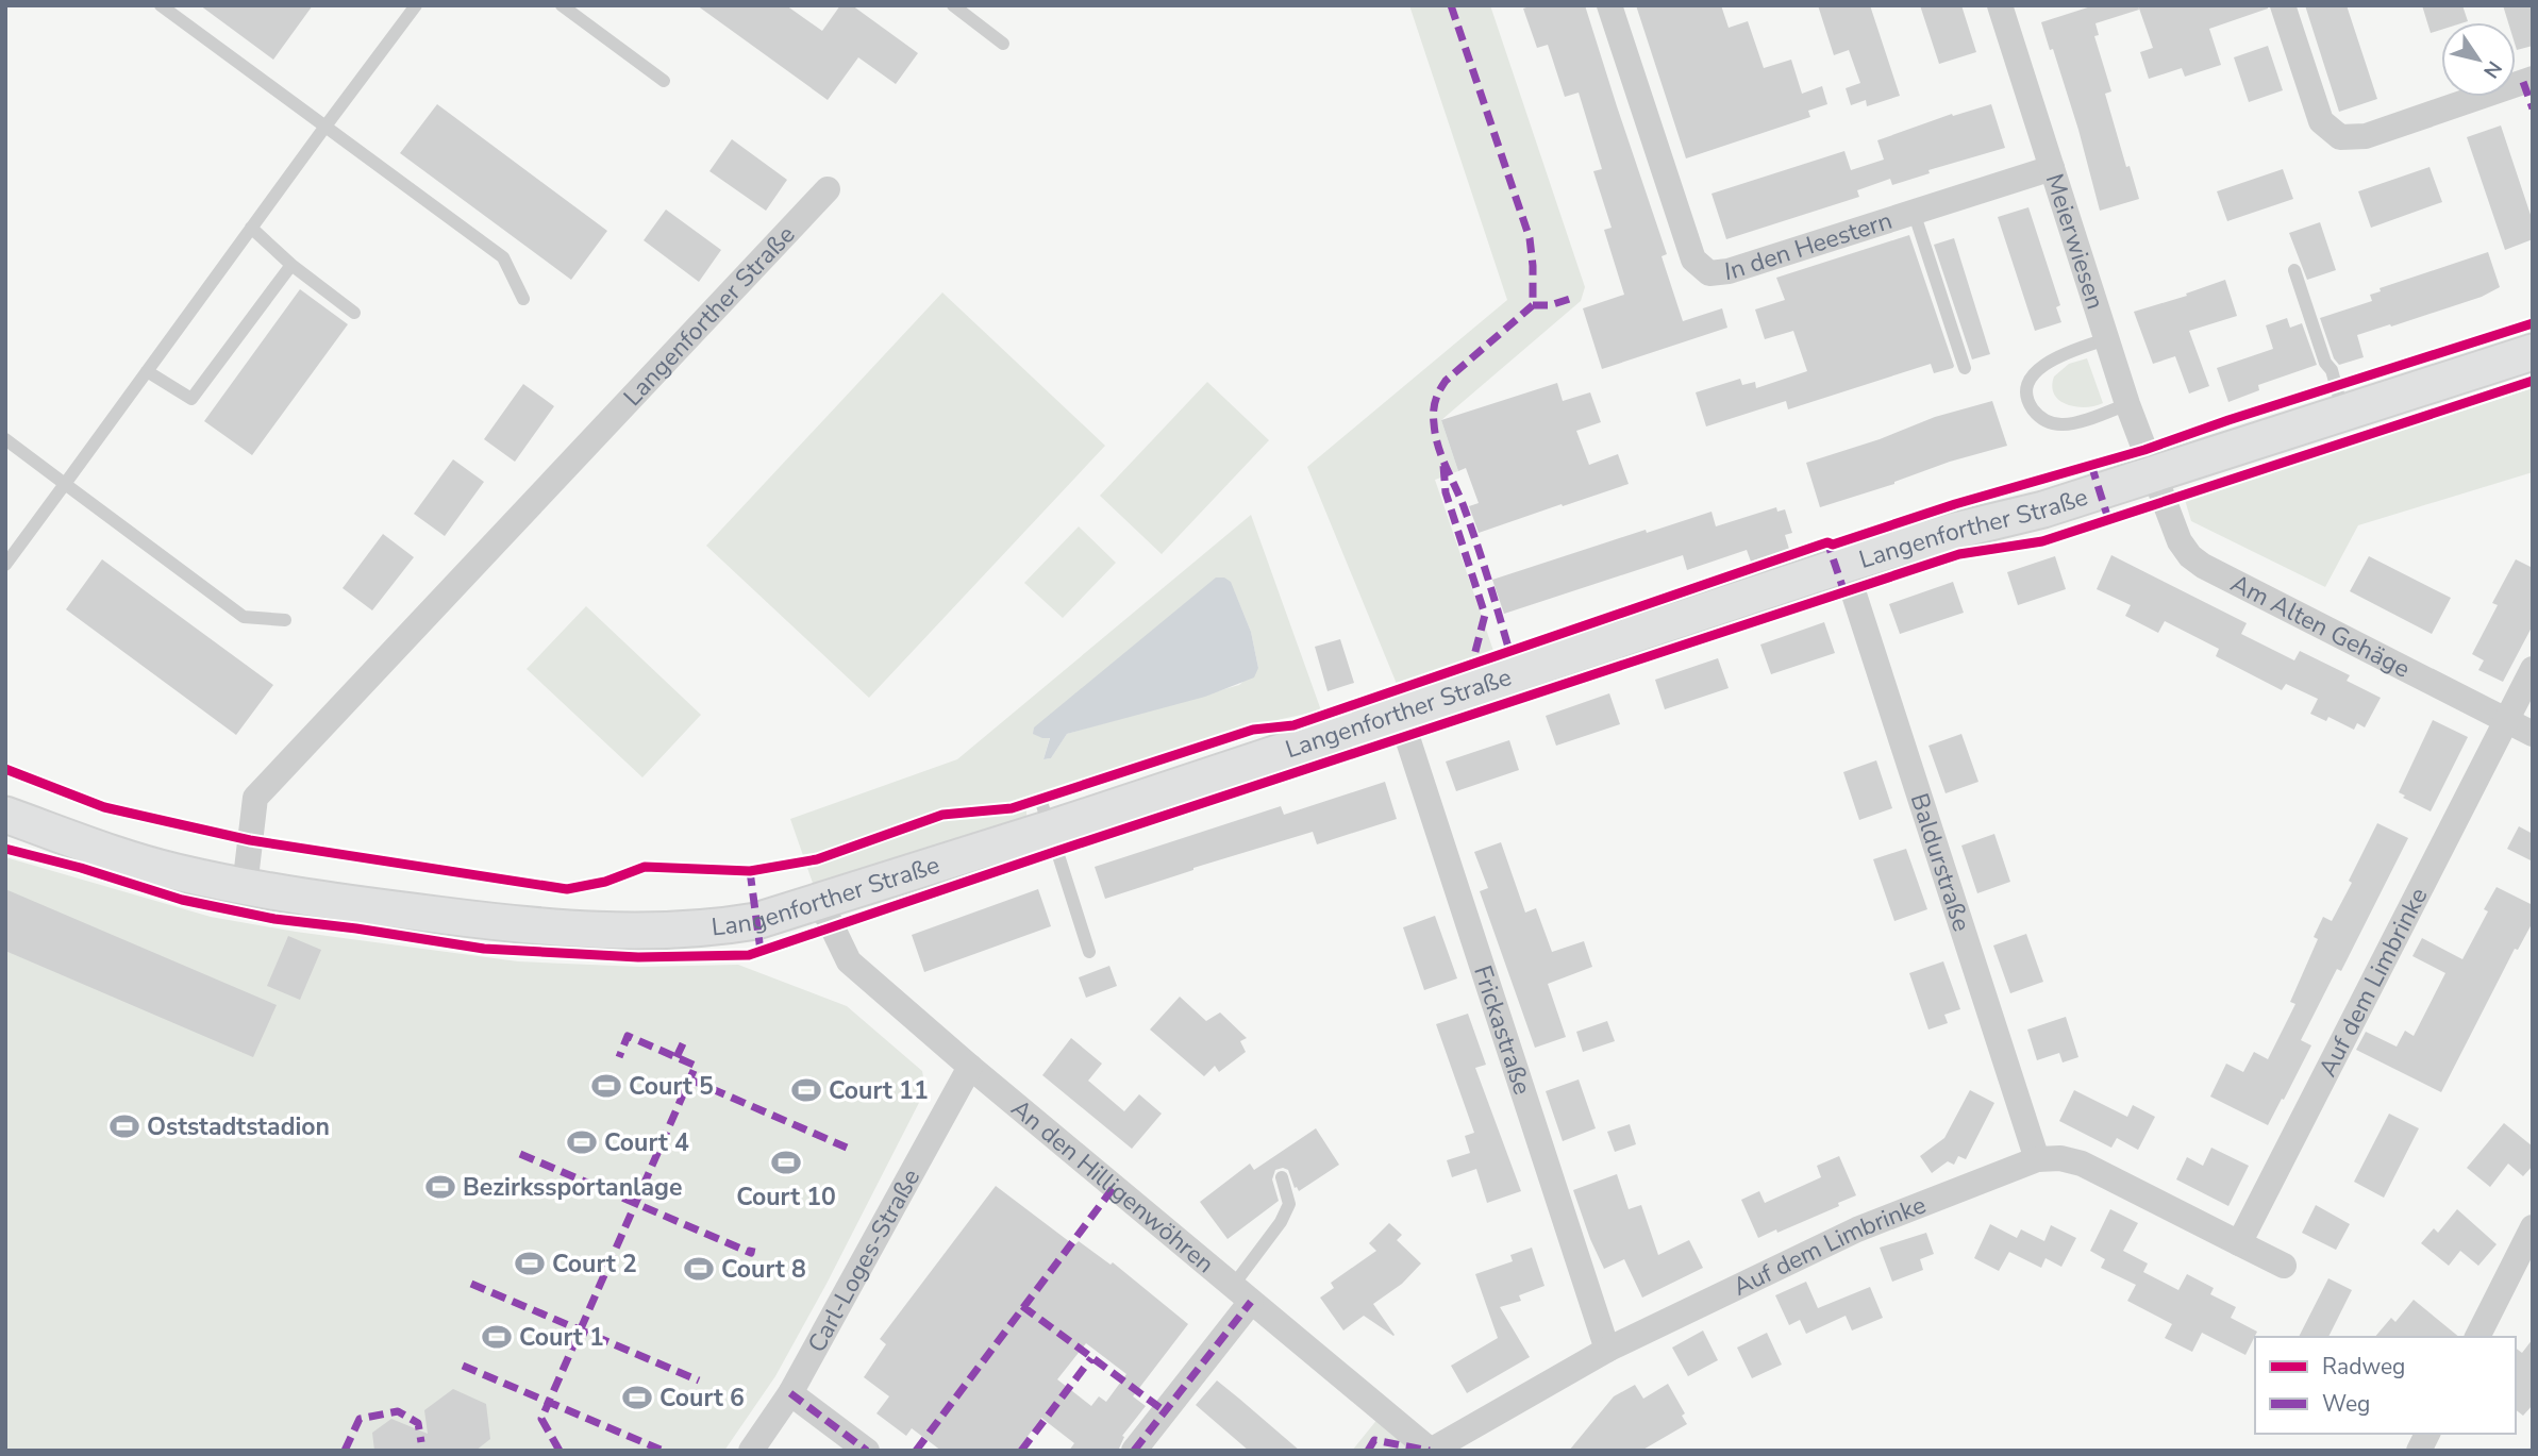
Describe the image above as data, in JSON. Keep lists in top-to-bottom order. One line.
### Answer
{"streets":{"main road":["Langenforther Straße"],"street":["Meierwiesen","In den Heestern","Am Alten Gehäge","Baldurstraße","Auf dem Limbrinke","Frickastraße","An den Hilligenwöhren","Carl-Loges-Straße"]},"crossings":[["Meierwiesen","In den Heestern"],["Meierwiesen","Langenforther Straße"],["Meierwiesen","Am Alten Gehäge"],["Langenforther Straße","Am Alten Gehäge"],["Langenforther Straße","Baldurstraße"],["Langenforther Straße","Frickastraße"],["Langenforther Straße","An den Hilligenwöhren"],["Am Alten Gehäge","Auf dem Limbrinke"],["Baldurstraße","Auf dem Limbrinke"],["Auf dem Limbrinke","Frickastraße"],["Auf dem Limbrinke","An den Hilligenwöhren"],["An den Hilligenwöhren","Carl-Loges-Straße"]],"places":{"sports":["Court 5","Court 11","Oststadtstadion","Court 4","Court 10","Bezirkssportanlage","Court 2","Court 8","Court 1","Court 6"]},"legend":["Radweg","Weg"],"north":"bottom right"}
